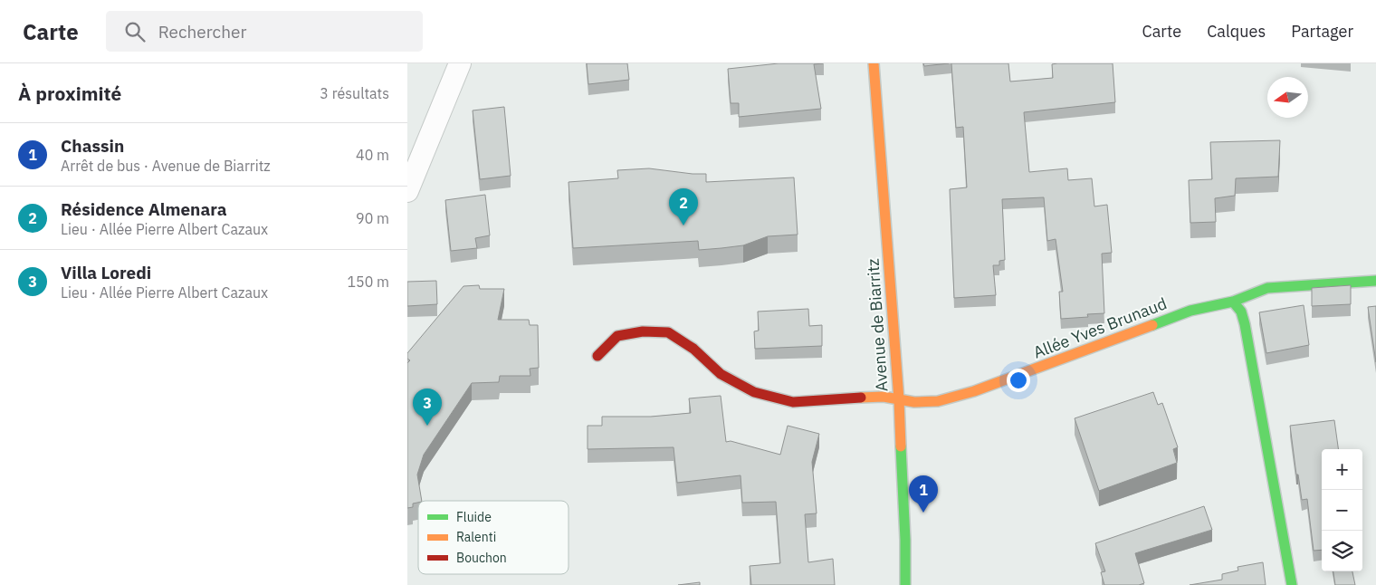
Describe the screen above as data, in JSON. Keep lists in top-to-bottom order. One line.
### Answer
{"streets":{"street":["Avenue de Biarritz","Allée Yves Brunaud"]},"crossings":[["Avenue de Biarritz","Allée Yves Brunaud"]],"legend":["Fluide","Ralenti","Bouchon"],"north":"left","page":{"header":"Carte","search":"Rechercher","nav":["Carte","Calques","Partager"],"heading":["À proximité","3 résultats"],"list":[{"mark":"1","name":"Chassin","note":"Arrêt de bus · Avenue de Biarritz","value":"40 m"},{"mark":"2","name":"Résidence Almenara","note":"Lieu · Allée Pierre Albert Cazaux","value":"90 m"},{"mark":"3","name":"Villa Loredi","note":"Lieu · Allée Pierre Albert Cazaux","value":"150 m"}],"pins":["2","3","1"],"map_buttons":["+","−"]}}
